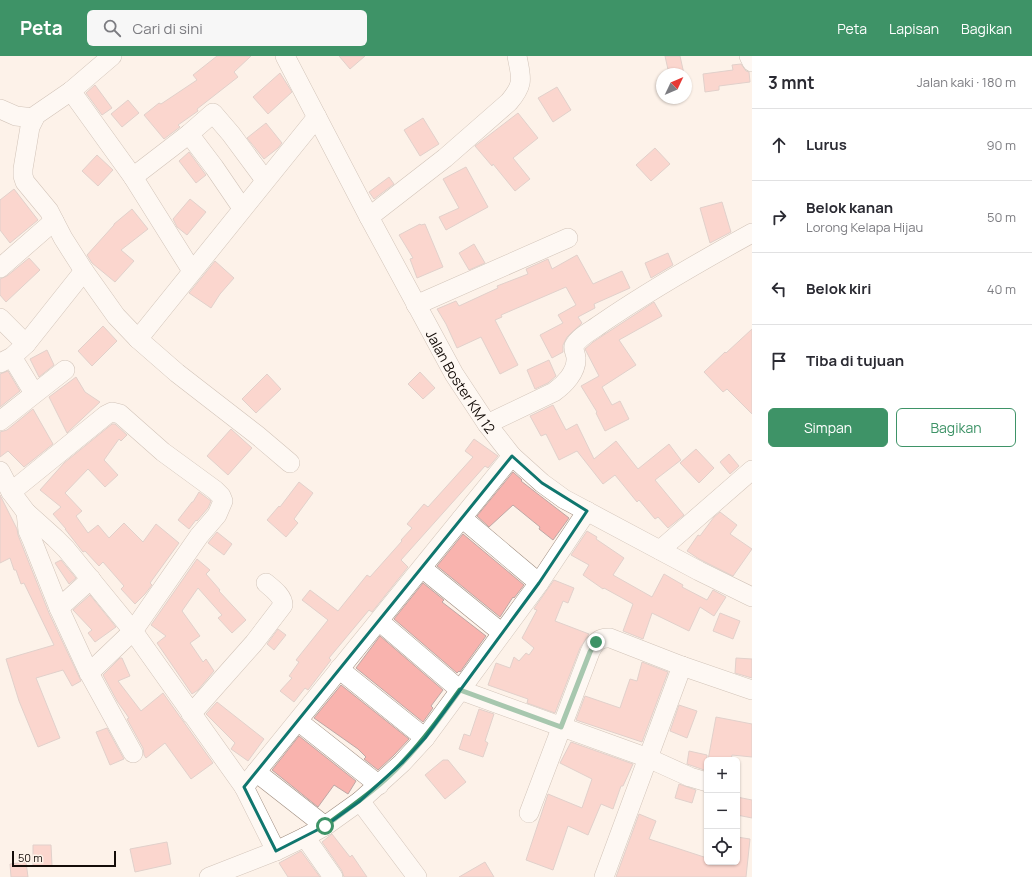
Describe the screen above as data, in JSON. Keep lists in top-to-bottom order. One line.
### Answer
{"streets":{"street":["Jalan Boster KM 12"]},"scale_bar":"50 m","north":"top right","page":{"header":"Peta","search":"Cari di sini","nav":["Peta","Lapisan","Bagikan"],"heading":["3 mnt","Jalan kaki · 180 m"],"list":[["Lurus","90 m"],["Belok kanan","Lorong Kelapa Hijau","50 m"],["Belok kiri","40 m"],"Tiba di tujuan"],"buttons":["Simpan","Bagikan"],"map_buttons":["+","−"],"scale":"50 m"}}
